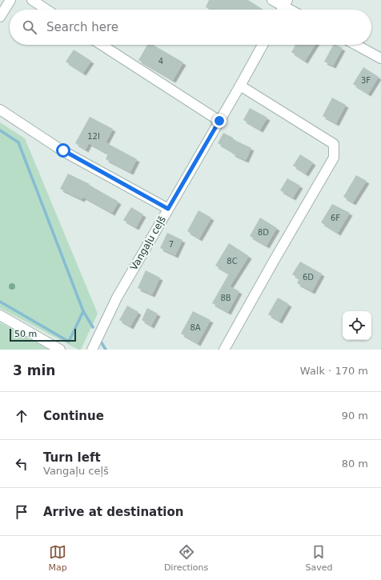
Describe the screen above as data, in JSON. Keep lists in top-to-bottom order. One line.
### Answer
{"streets":{"street":["Vangaļu ceļš"]},"house_numbers":["4","3F","12I","6F","8D","7","8C","6D","8B","8A"],"scale_bar":"50 m","page":{"search":"Search here","scale":"50 m","heading":["3 min","Walk · 170 m"],"list":[["Continue","90 m"],["Turn left","Vangaļu ceļš","80 m"],"Arrive at destination"],"nav":["Map","Directions","Saved"]}}
